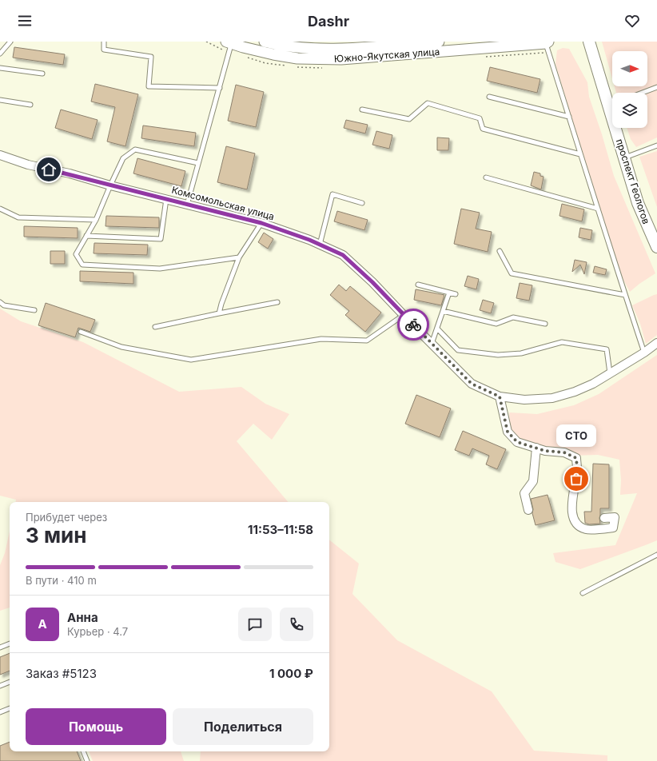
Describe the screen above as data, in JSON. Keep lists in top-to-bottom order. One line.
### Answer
{"streets":{"main road":["проспект Геологов"],"street":["Южно-Якутская улица","Комсомольская улица"]},"places":["СТО"],"north":"right","page":{"header":"Dashr","bubble":"СТО","heading":["3 мин","Прибудет через","11:53–11:58"],"panel":["Анна","Курьер · 4.7","Заказ #5123","1 000 ₽"],"bar":"В пути · 410 m","round":"А","buttons":["Помощь","Поделиться"]}}
